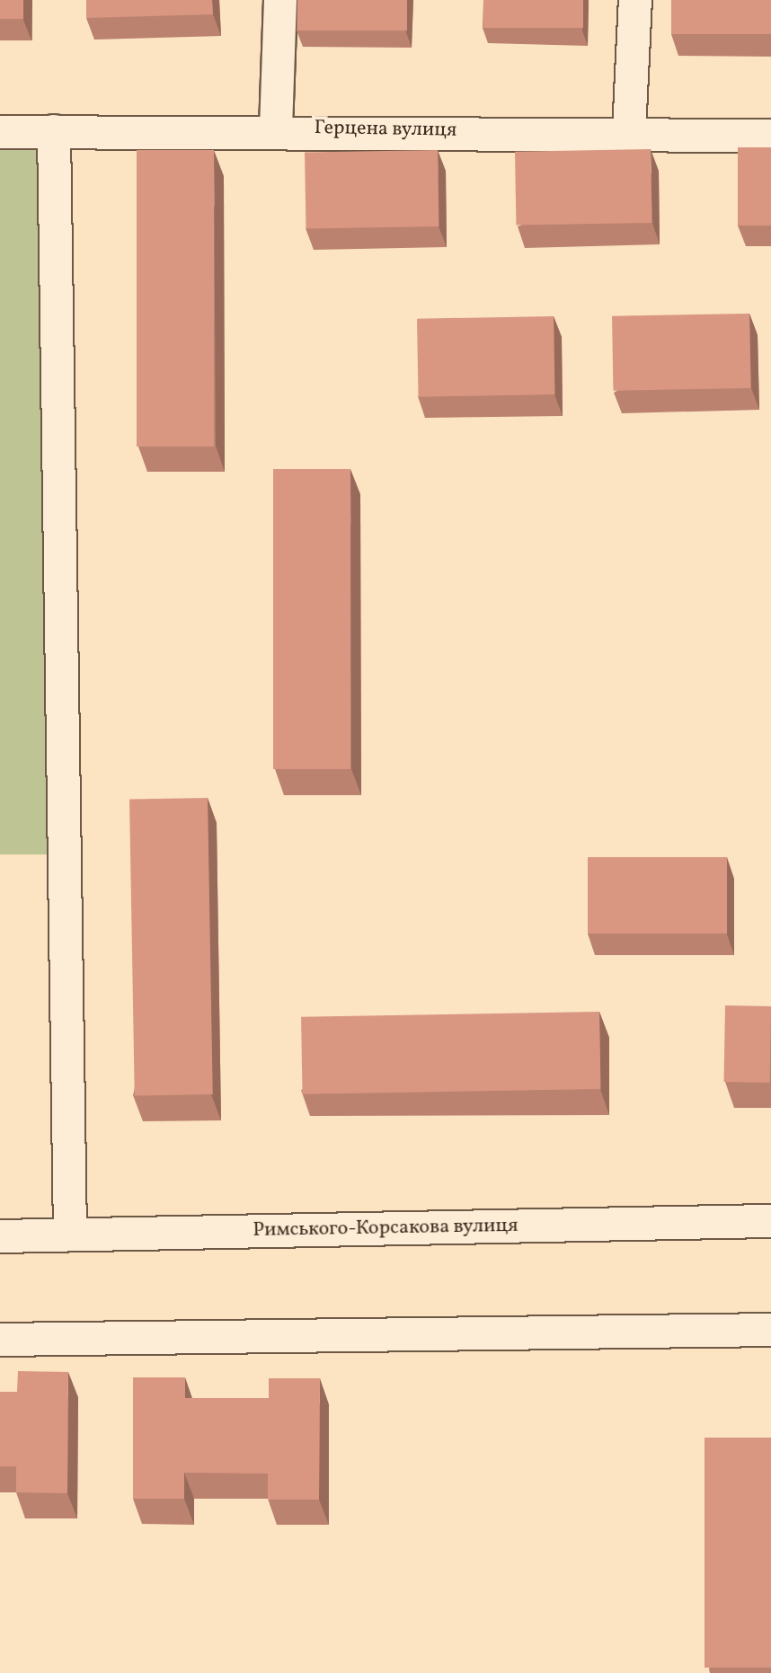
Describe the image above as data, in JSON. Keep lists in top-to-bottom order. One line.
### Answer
{"streets":{"street":["Герцена вулиця","Римського-Корсакова вулиця"]}}
